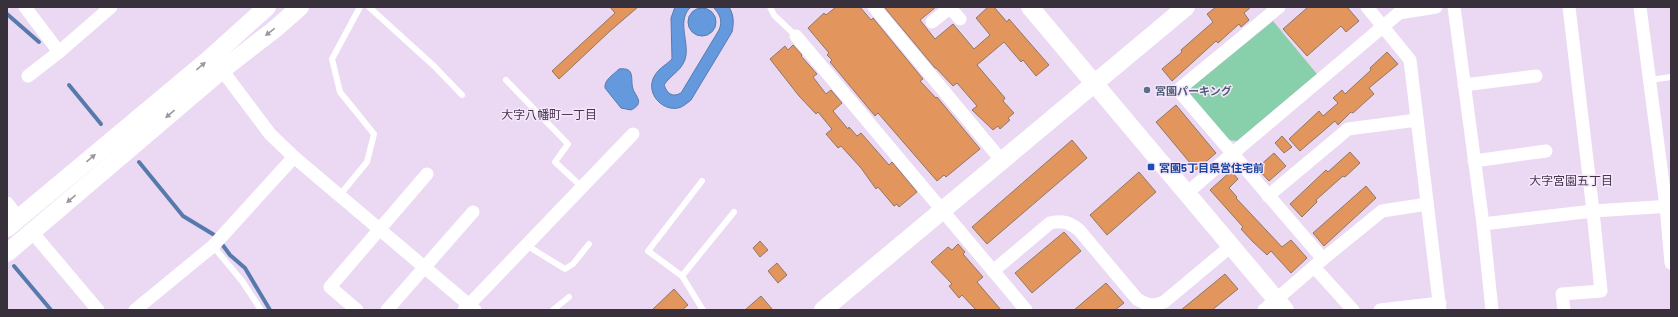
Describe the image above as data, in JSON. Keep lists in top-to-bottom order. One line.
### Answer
{"districts":["大字八幡町一丁目","大字宮園五丁目"],"places":{"other":["宮園パーキング"],"transit":["宮園5丁目県営住宅前"]}}
